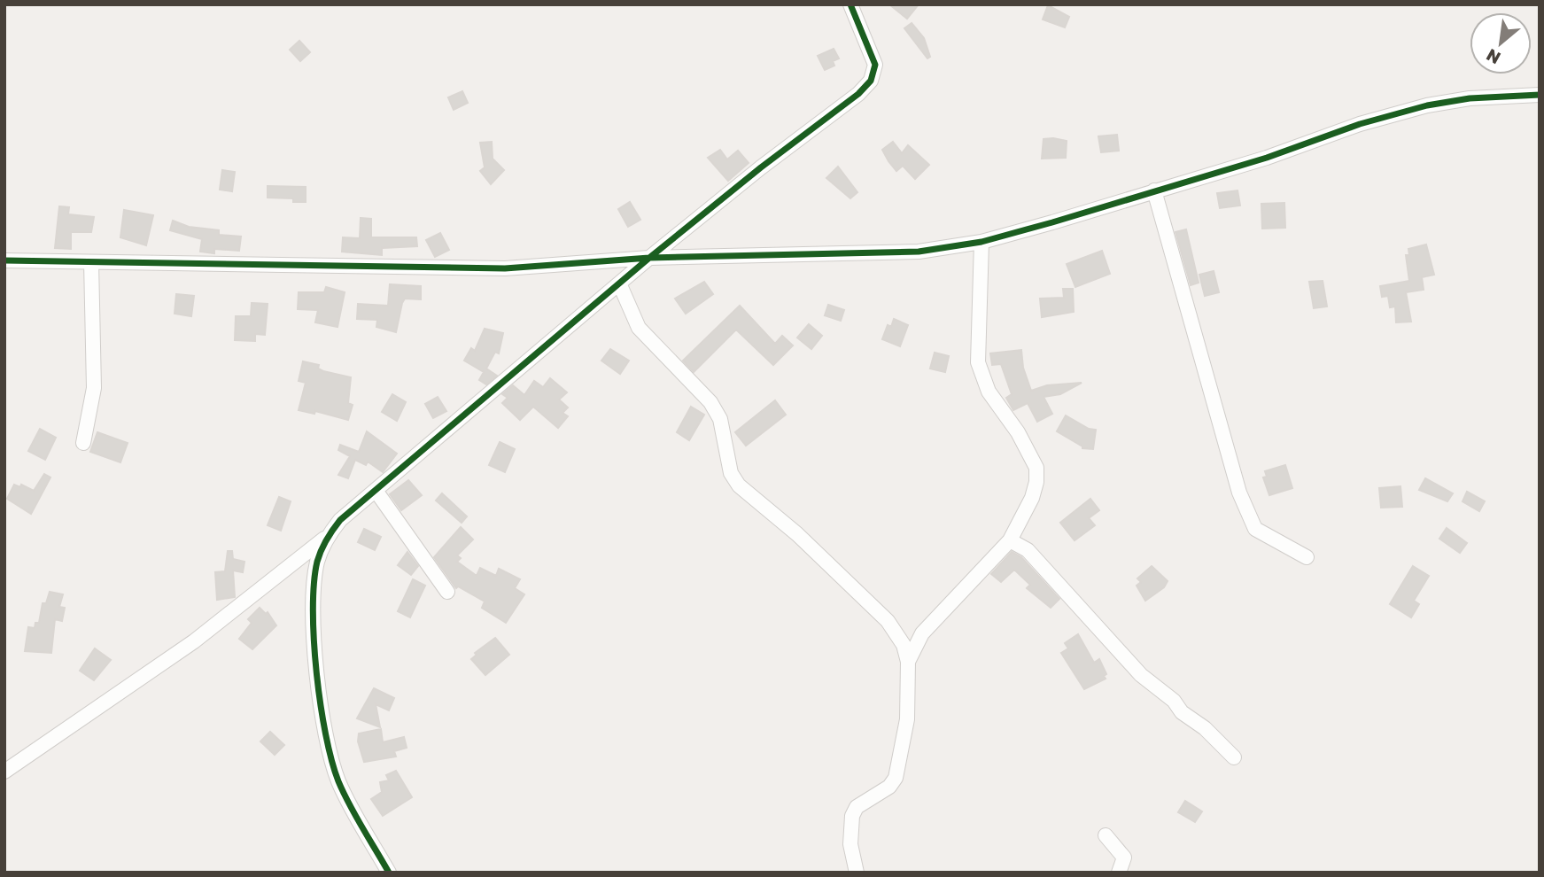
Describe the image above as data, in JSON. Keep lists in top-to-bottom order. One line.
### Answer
{"north":"bottom left"}
